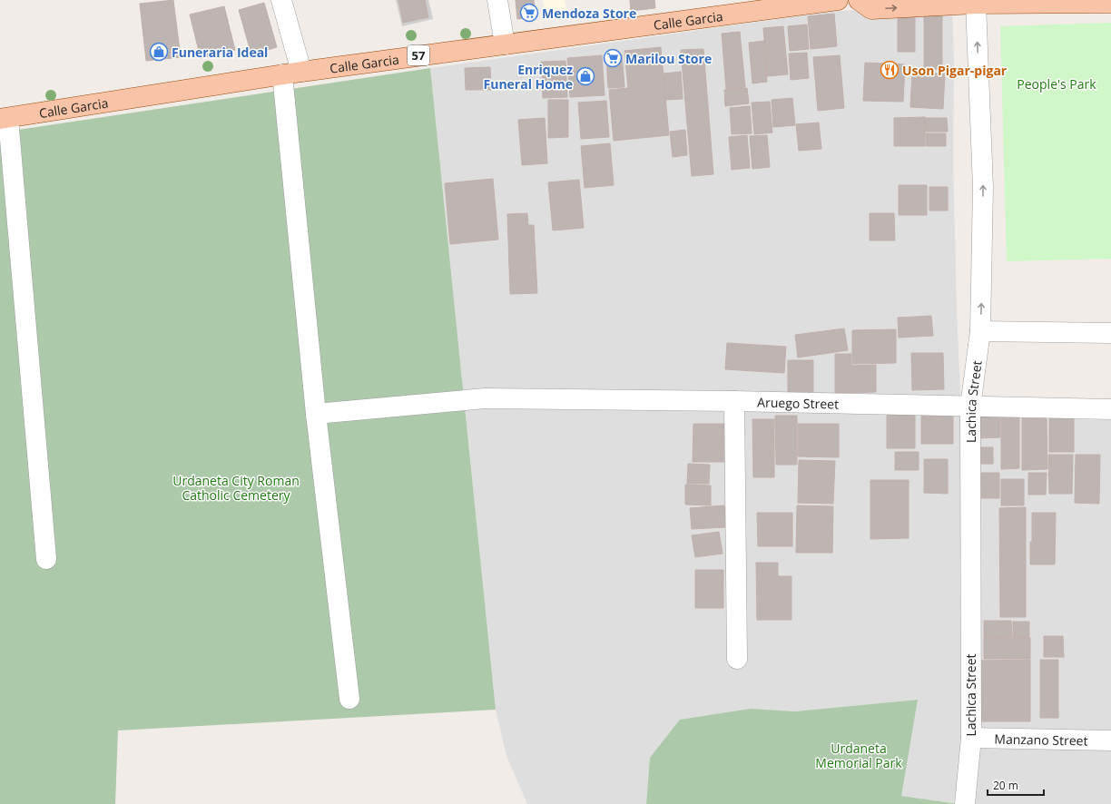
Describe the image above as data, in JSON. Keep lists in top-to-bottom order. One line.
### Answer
{"streets":{"main road":["Calle Garcia","57"],"street":["Lachica Street","Aruego Street","Manzano Street"]},"crossings":[["Lachica Street","Aruego Street"],["Lachica Street","Manzano Street"]],"one_way":["Lachica Street"],"parks":["People's Park","Urdaneta City Roman Catholic Cemetery","Urdaneta Memorial Park"],"places":{"supermarket":["Mendoza Store","Marilou Store"],"shop":["Funeraria Ideal","Enriquez Funeral Home"],"restaurant":["Uson Pigar-pigar"]},"scale_bar":"20 m"}
